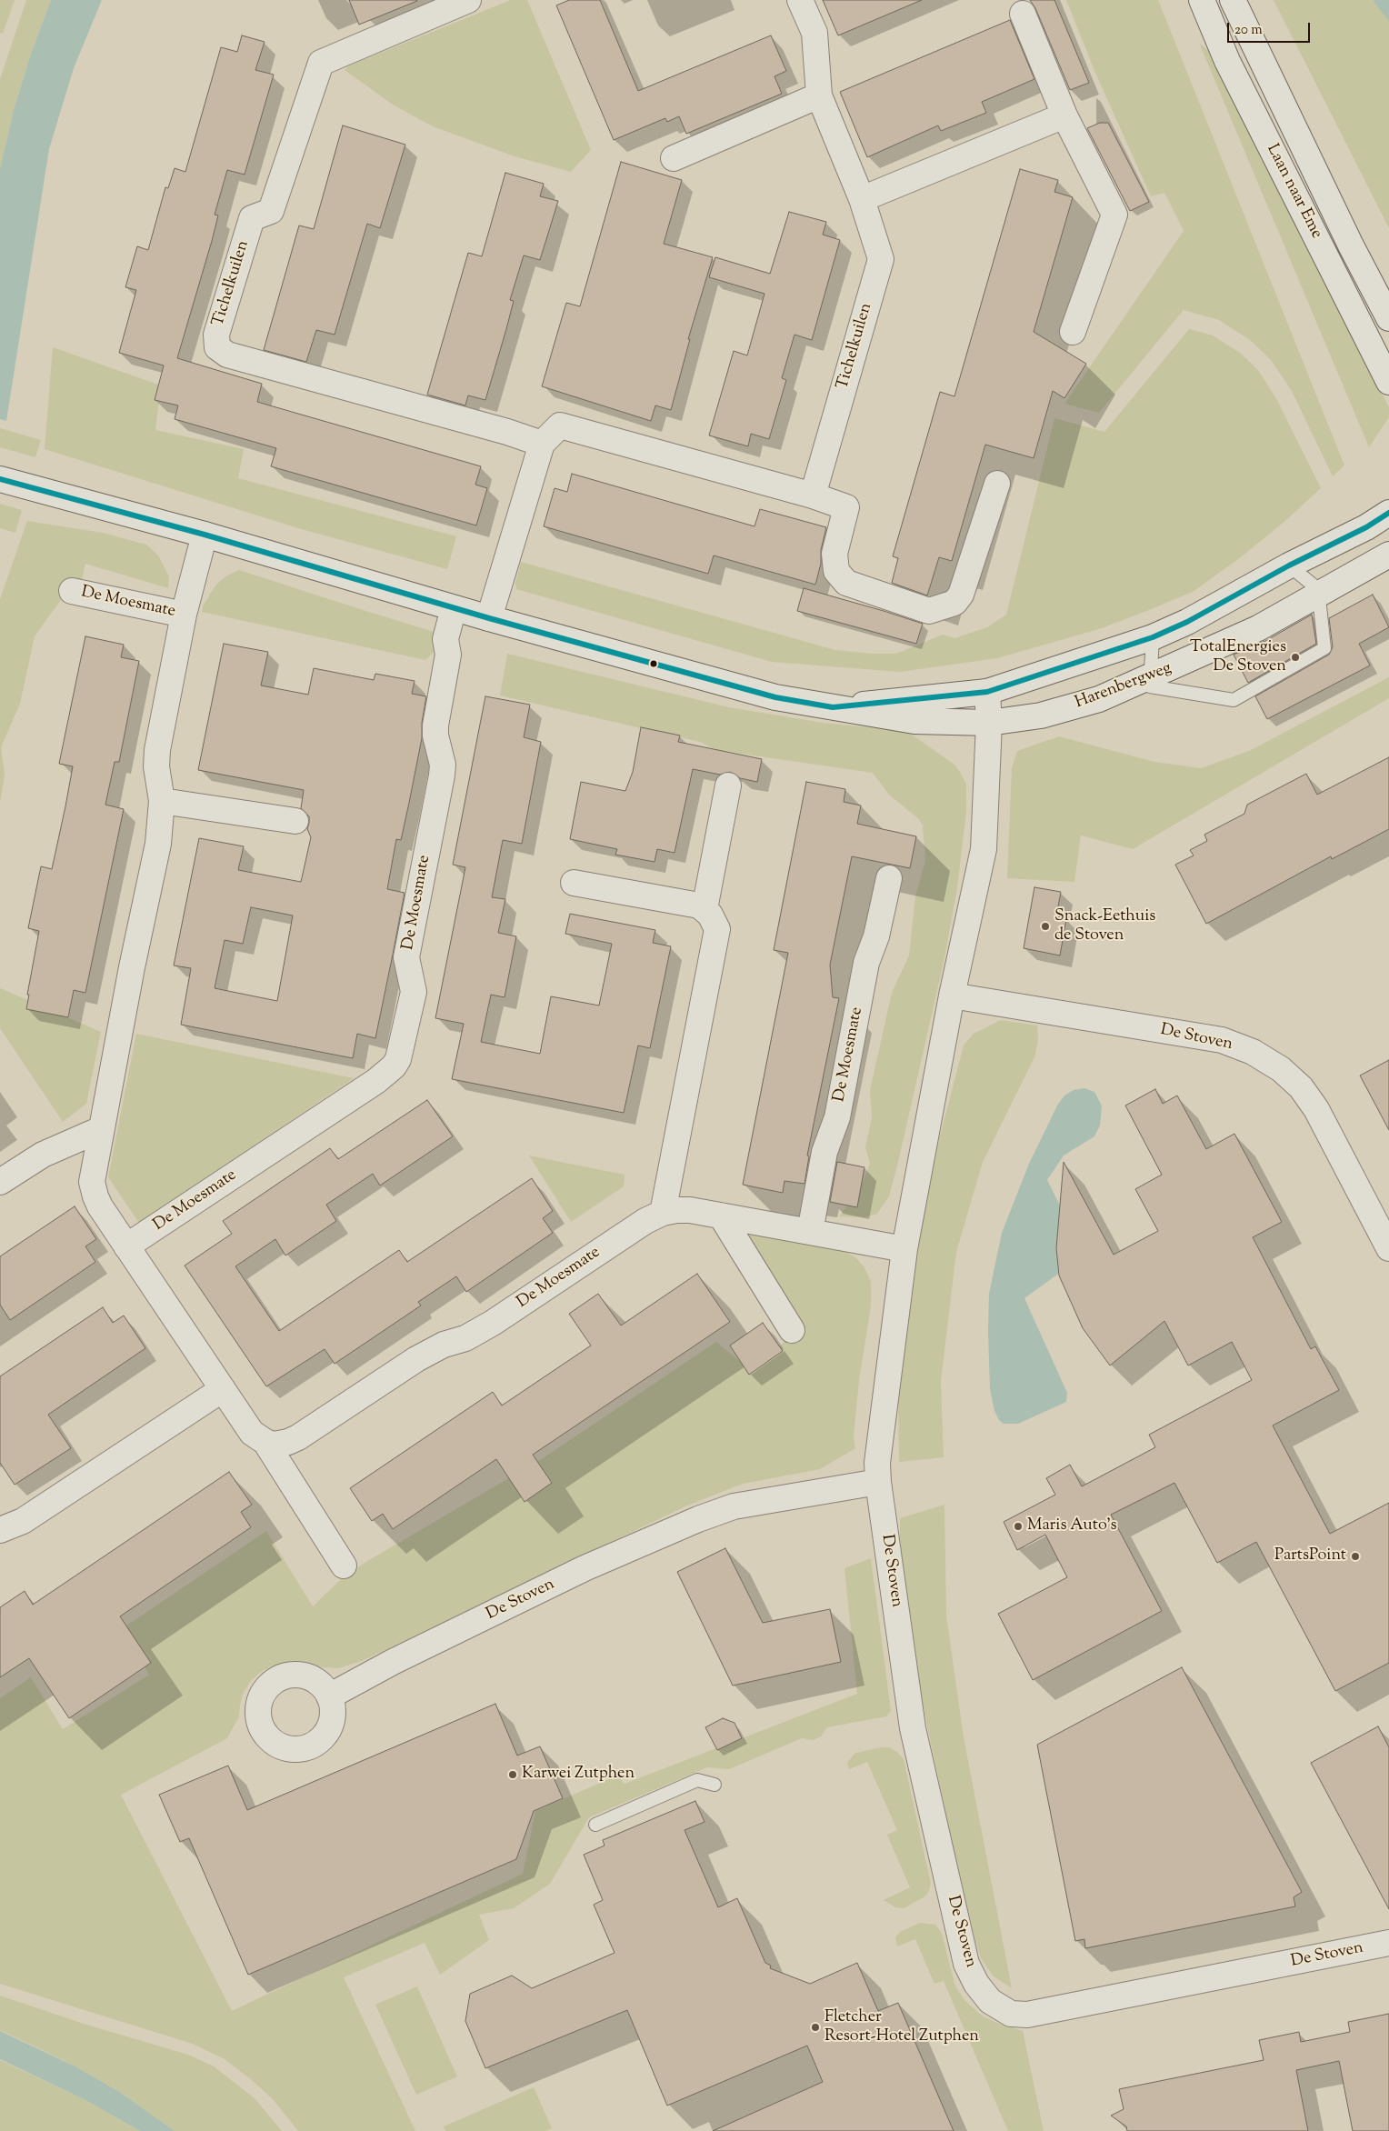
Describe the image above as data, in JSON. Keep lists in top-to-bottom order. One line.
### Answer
{"streets":{"street":["Laan naar Eme","Tichelkuilen","De Moesmate","Harenbergweg","De Stoven"]},"crossings":[["De Moesmate","Harenbergweg"],["De Moesmate","De Stoven"],["Harenbergweg","De Stoven"]],"places":["TotalEnergies De Stoven","Snack-Eethuis de Stoven","Maris Auto's","PartsPoint","Karwei Zutphen","Fletcher Resort-Hotel Zutphen"],"scale_bar":"20 m"}
